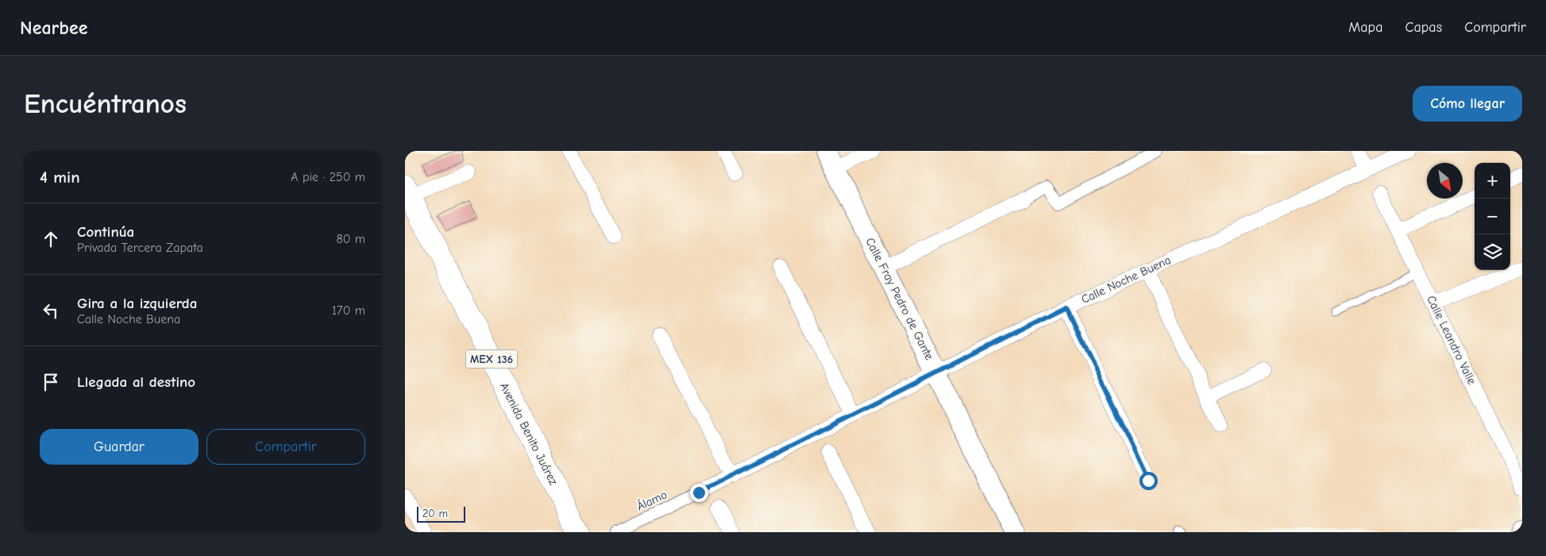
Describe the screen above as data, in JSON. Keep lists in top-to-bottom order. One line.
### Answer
{"streets":{"main road":["Calle Fray Pedro de Gante","MEX 136","Avenida Benito Juárez"],"street":["Calle Noche Buena","Calle Leandro Valle","Álamo"]},"crossings":[["Calle Noche Buena","Calle Fray Pedro de Gante"],["Calle Noche Buena","Álamo"]],"scale_bar":"20 m","north":"bottom right","page":{"header":"Nearbee","nav":["Mapa","Capas","Compartir"],"buttons":["Cómo llegar",["Guardar","Compartir"]],"title":"Encuéntranos","heading":["4 min","A pie · 250 m"],"map_buttons":["+","−"],"list":[["Continúa","Privada Tercera Zapata","80 m"],["Gira a la izquierda","Calle Noche Buena","170 m"],"Llegada al destino"],"scale":"20 m"}}
